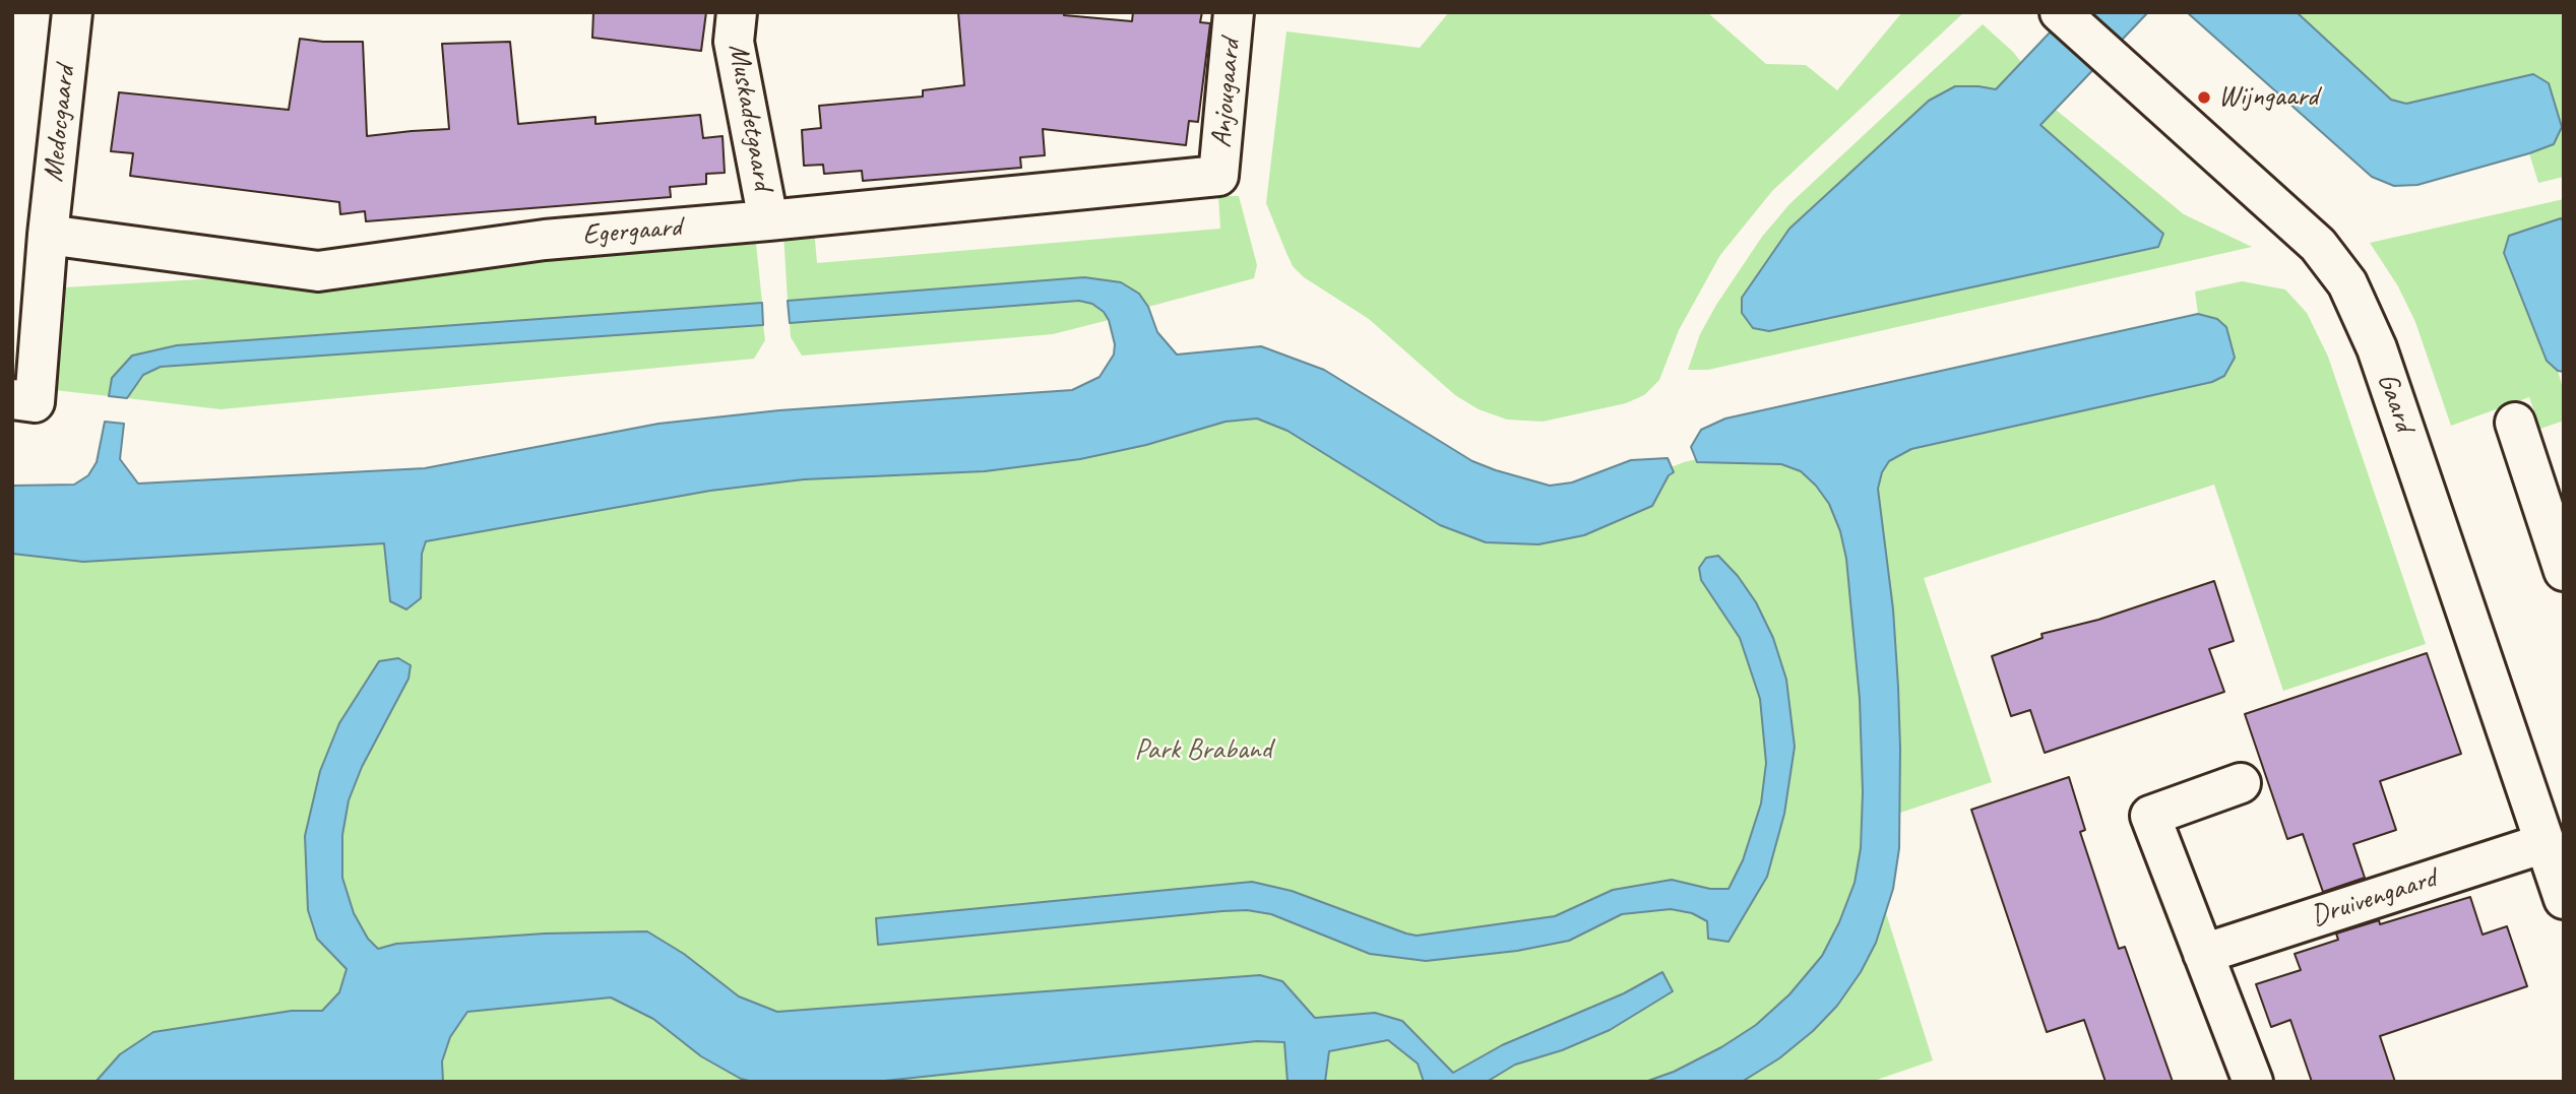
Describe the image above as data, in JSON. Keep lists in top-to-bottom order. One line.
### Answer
{"streets":{"street":["Anjougaard","Muskadetgaard","Medocgaard","Egergaard","Gaard","Druivengaard"]},"crossings":[["Anjougaard","Egergaard"],["Muskadetgaard","Egergaard"],["Medocgaard","Egergaard"],["Gaard","Druivengaard"]],"parks":["Park Braband"],"places":["Wijngaard"]}
